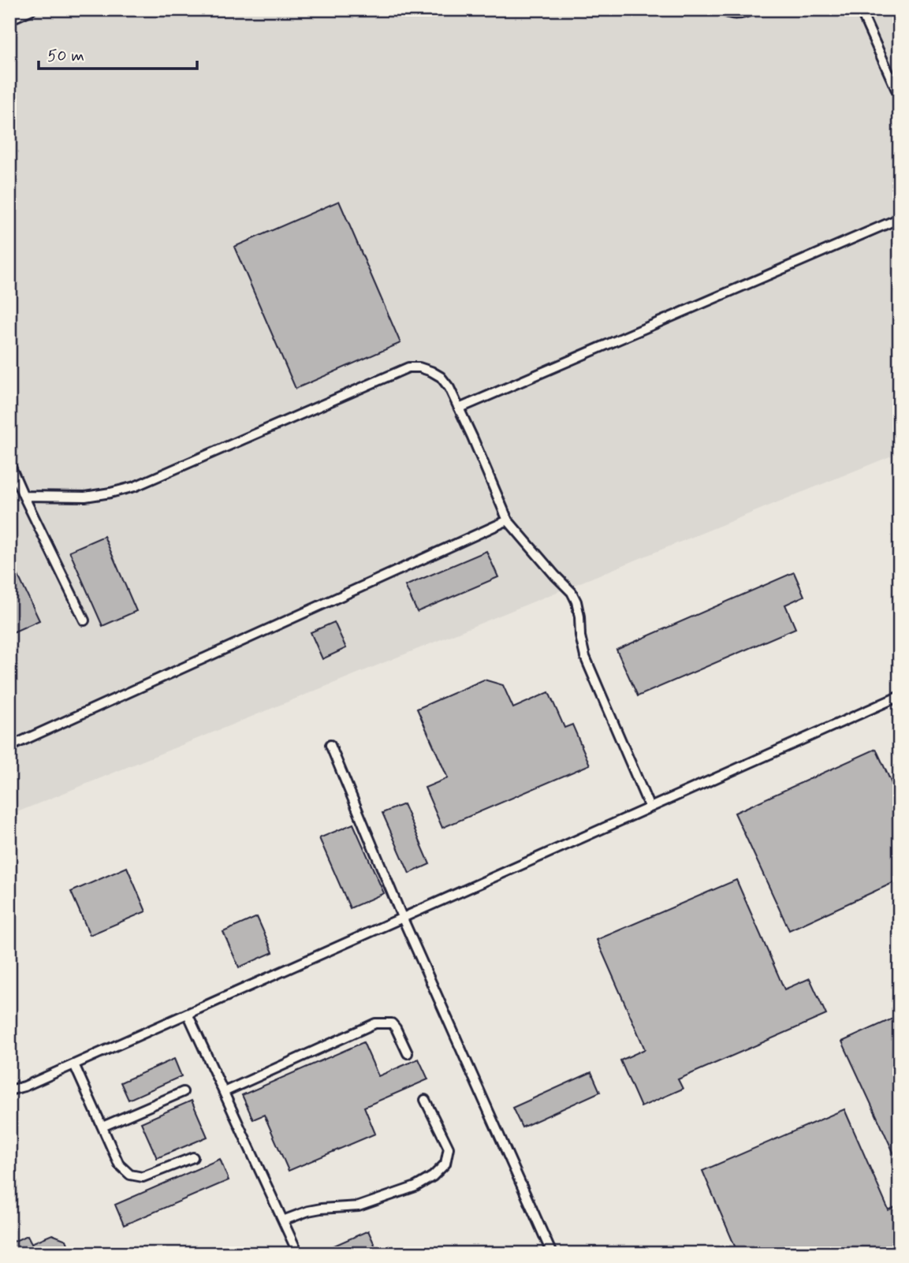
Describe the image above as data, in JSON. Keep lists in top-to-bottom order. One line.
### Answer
{"scale_bar":"50 m"}
